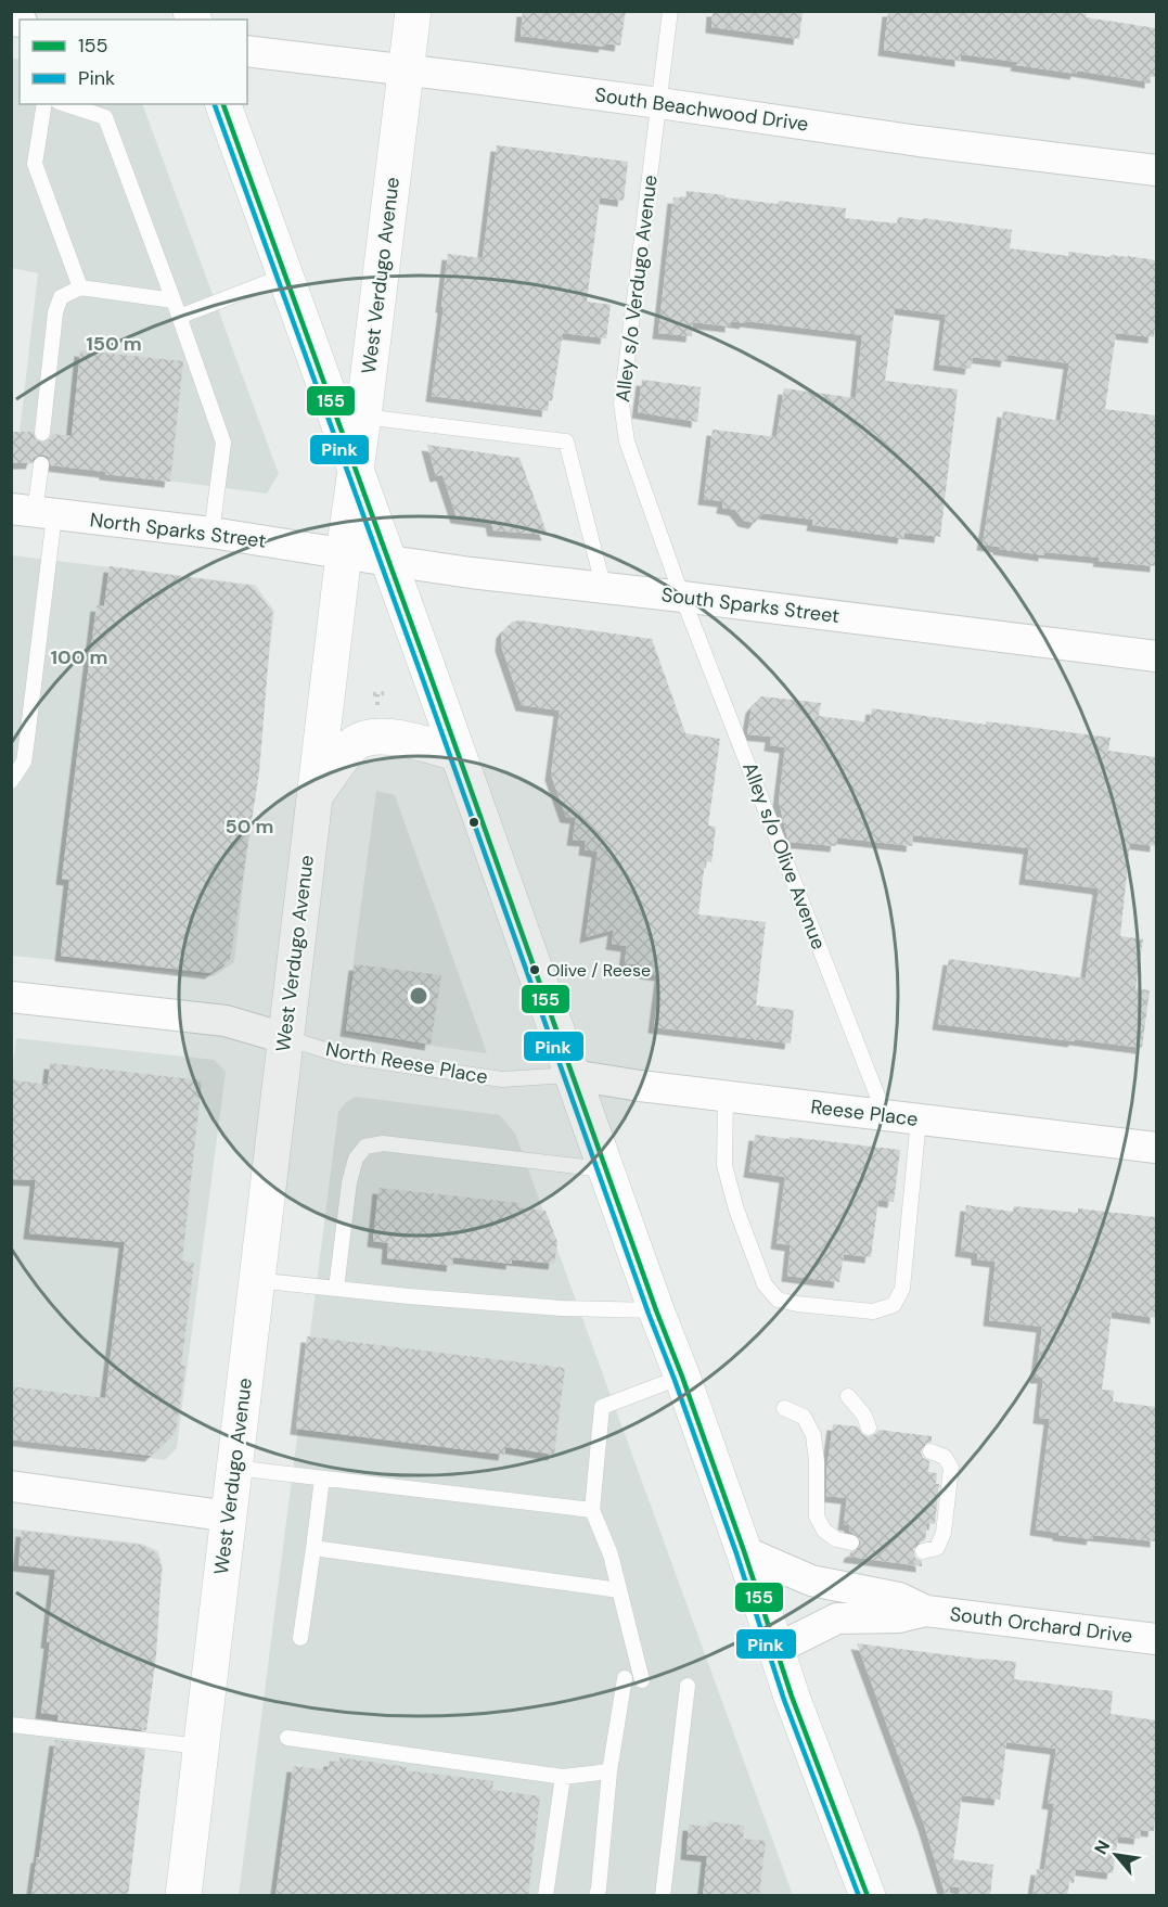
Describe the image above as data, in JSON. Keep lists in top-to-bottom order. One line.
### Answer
{"streets":{"main road":["West Verdugo Avenue"],"street":["South Beachwood Drive","North Sparks Street","South Sparks Street","North Reese Place","Reese Place","South Orchard Drive"],"lane":["Alley s/o Verdugo Avenue","Alley s/o Olive Avenue"]},"crossings":[["South Beachwood Drive","West Verdugo Avenue"],["South Beachwood Drive","Alley s/o Verdugo Avenue"],["West Verdugo Avenue","North Sparks Street"],["West Verdugo Avenue","South Sparks Street"],["West Verdugo Avenue","North Reese Place"],["Alley s/o Verdugo Avenue","South Sparks Street"],["Alley s/o Verdugo Avenue","Alley s/o Olive Avenue"],["North Sparks Street","South Sparks Street"],["South Sparks Street","Alley s/o Olive Avenue"],["Alley s/o Olive Avenue","Reese Place"],["North Reese Place","Reese Place"]],"places":["Olive / Reese"],"lines":["transit line 155","transit line Pink"],"legend":["155","Pink"],"north":"top left","rings":["150 m","100 m","50 m"]}
